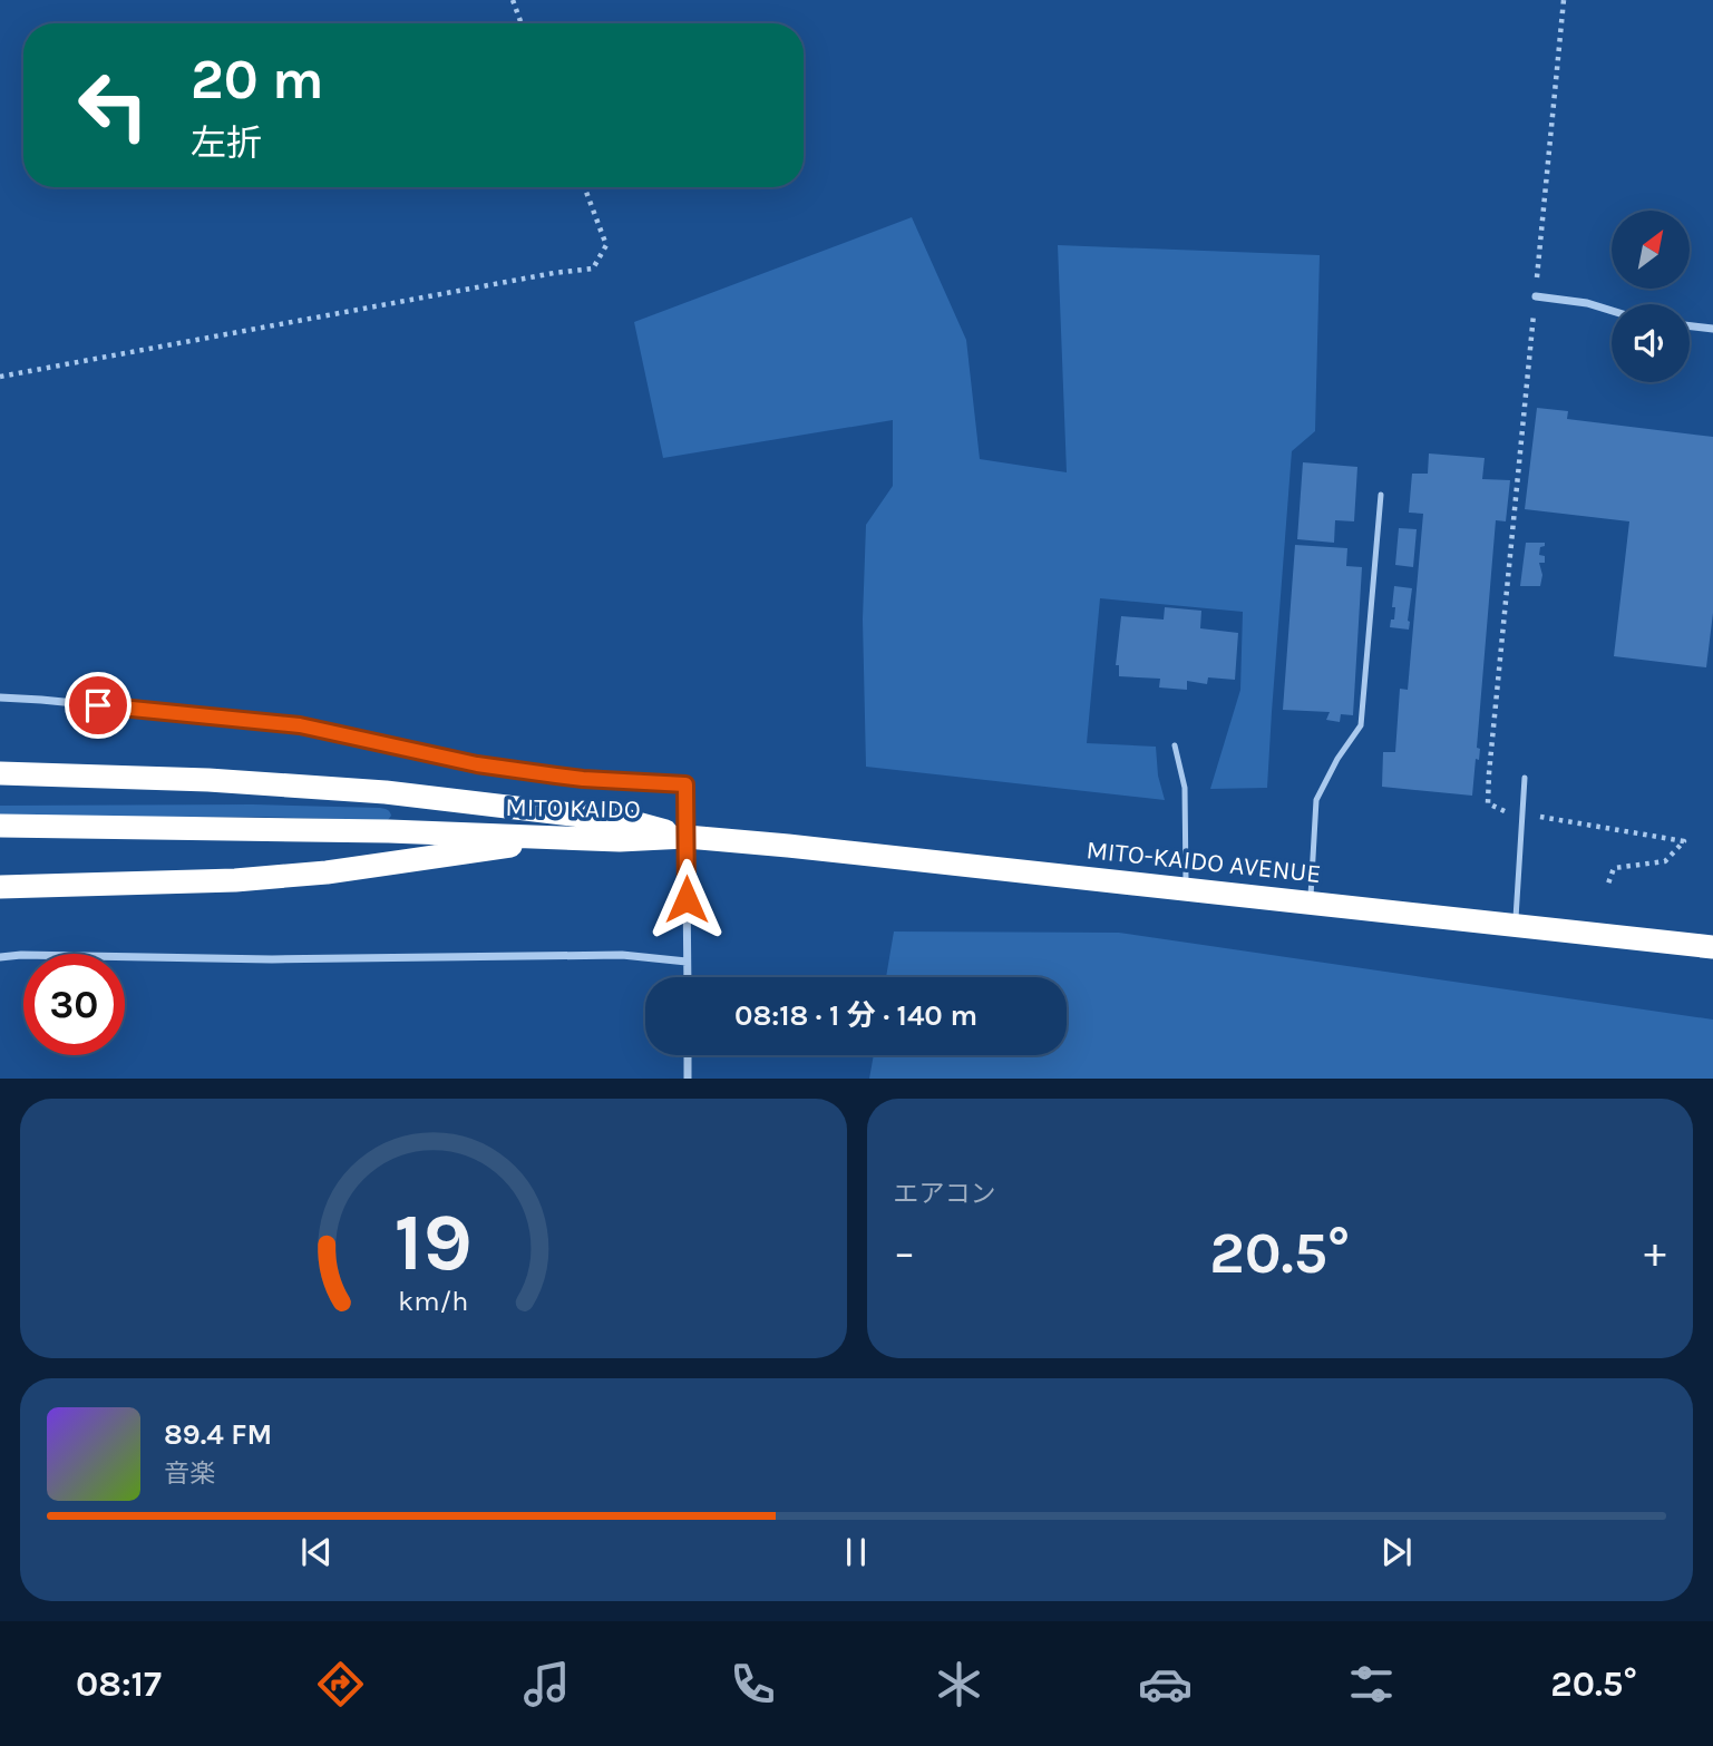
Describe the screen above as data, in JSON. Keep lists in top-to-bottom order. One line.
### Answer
{"streets":{"highway":["MITO KAIDO","MITO-KAIDO AVENUE"]},"crossings":[["MITO KAIDO","MITO-KAIDO AVENUE"]],"north":"top right","page":{"turn":["20 m","左折"],"limit":"30","trip":"08:18 · 1 分 · 140 m","tile":"エアコン","heat":["−","20.5°","+"],"song":["89.4 FM","音楽"],"tabs":["08:17","20.5°"],"gauge":["19","km/h"]}}
